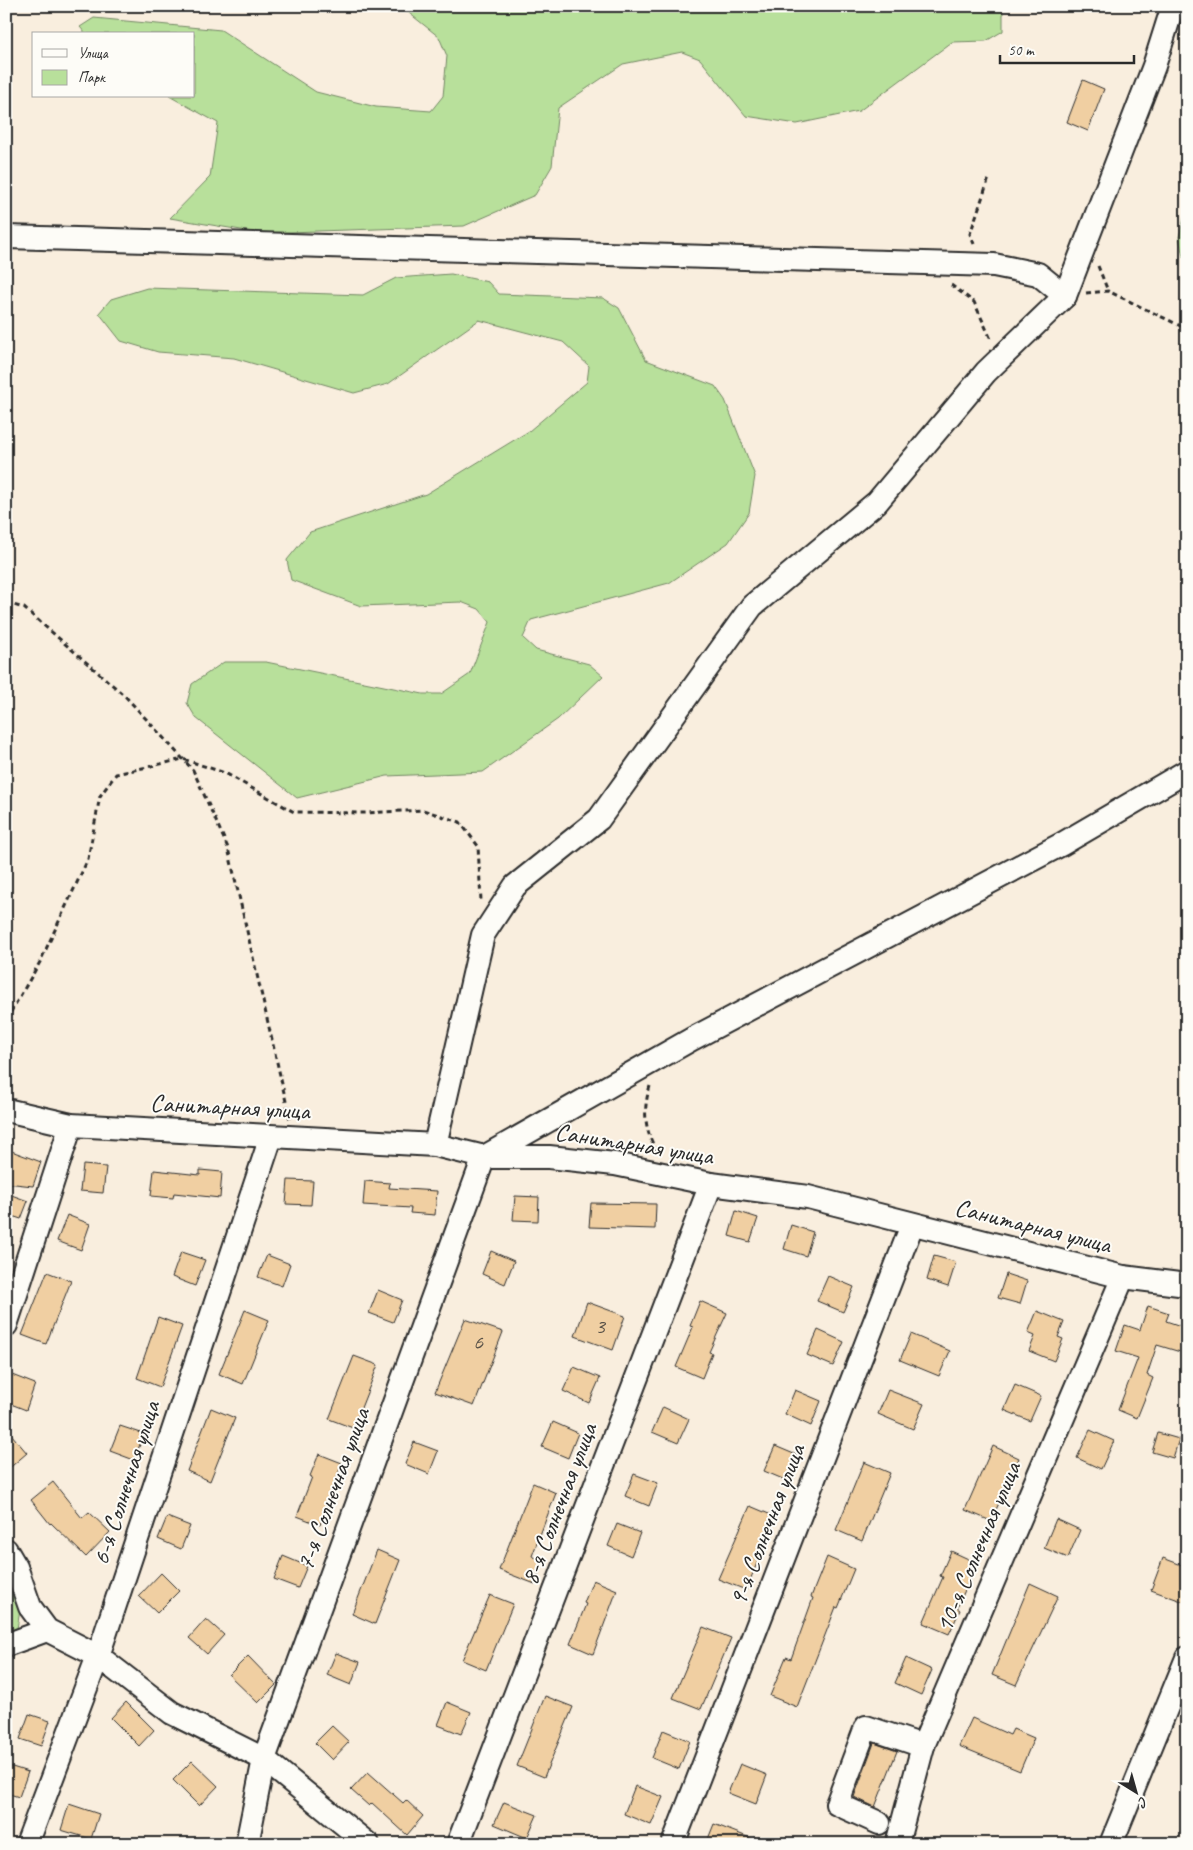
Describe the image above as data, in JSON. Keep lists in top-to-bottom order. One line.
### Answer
{"streets":{"street":["Санитарная улица","6-я Солнечная улица","7-я Солнечная улица","8-я Солнечная улица","9-я Солнечная улица","10-я Солнечная улица"]},"crossings":[["Санитарная улица","6-я Солнечная улица"],["Санитарная улица","7-я Солнечная улица"],["Санитарная улица","8-я Солнечная улица"],["Санитарная улица","9-я Солнечная улица"],["Санитарная улица","10-я Солнечная улица"]],"house_numbers":["3","6"],"legend":["Улица","Парк"],"scale_bar":"50 m","north":"bottom right"}
